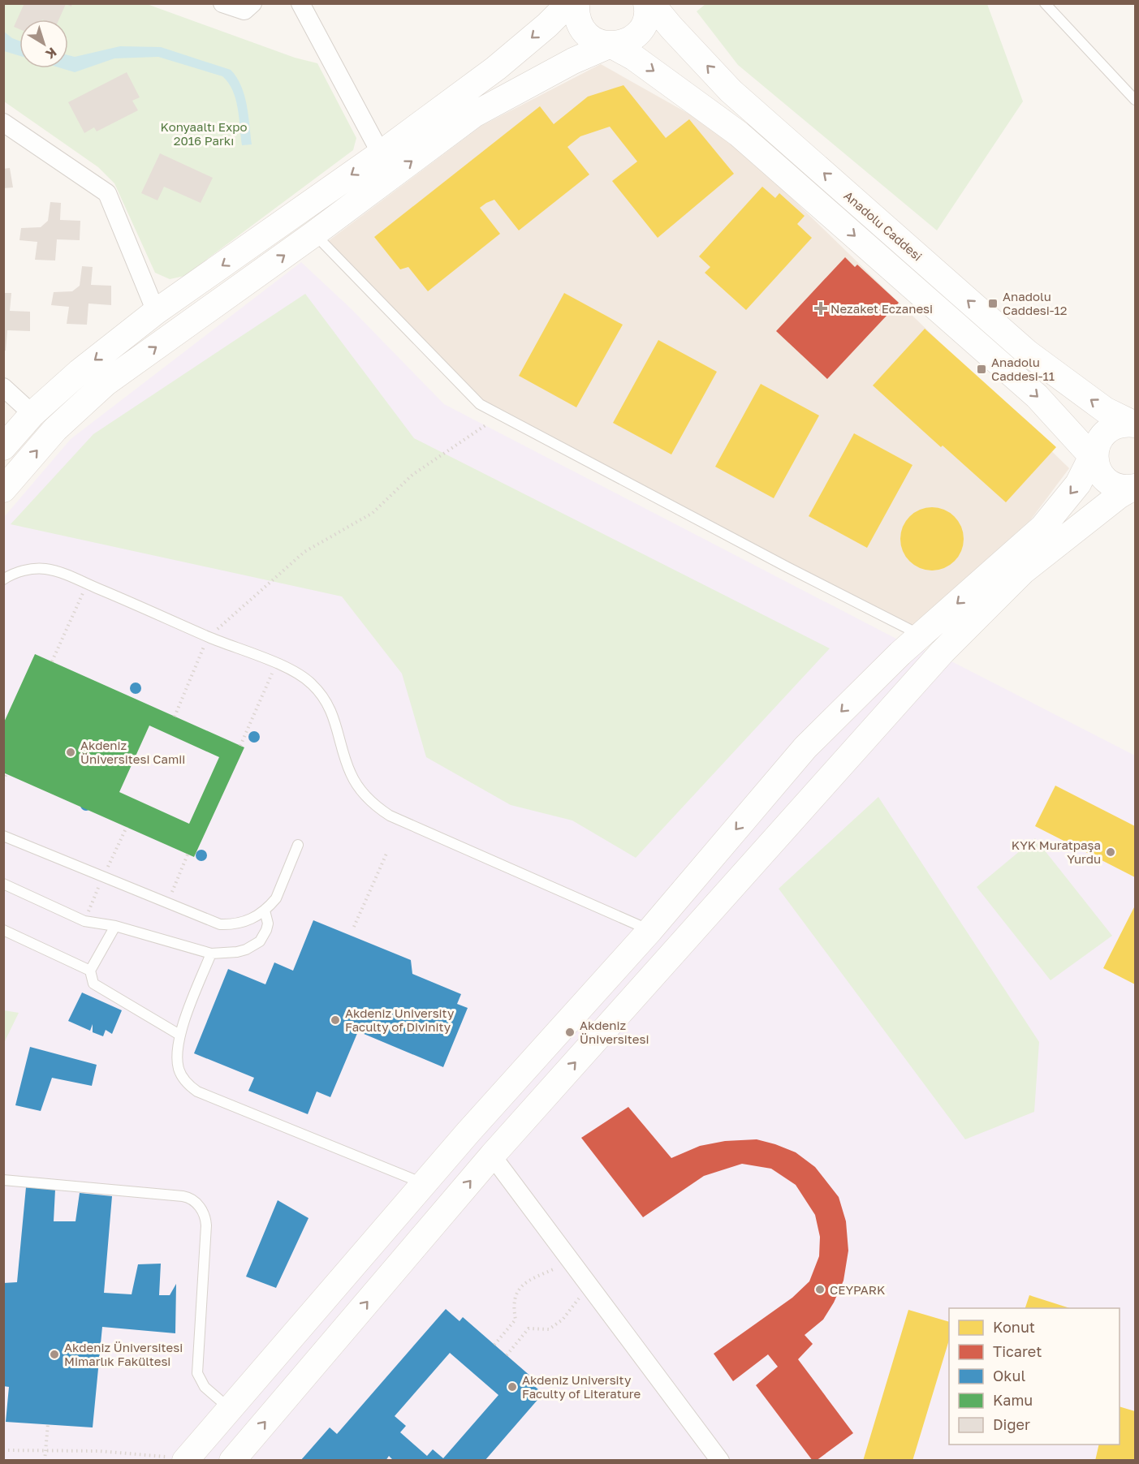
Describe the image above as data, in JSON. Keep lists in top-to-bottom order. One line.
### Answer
{"streets":{"street":["Anadolu Caddesi"]},"parks":["Konyaaltı Expo 2016 Parkı"],"places":{"transit":["Anadolu Caddesi-12","Anadolu Caddesi-11"],"health":["Nezaket Eczanesi"],"other":["Akdeniz Üniversitesi Camii","KYK Muratpaşa Yurdu","Akdeniz University Faculty of Divinity","Akdeniz Üniversitesi","CEYPARK","Akdeniz Üniversitesi Mimarlık Fakültesi","Akdeniz University Faculty of Literature"]},"legend":["Konut","Ticaret","Okul","Kamu","Diğer"],"north":"bottom right"}
